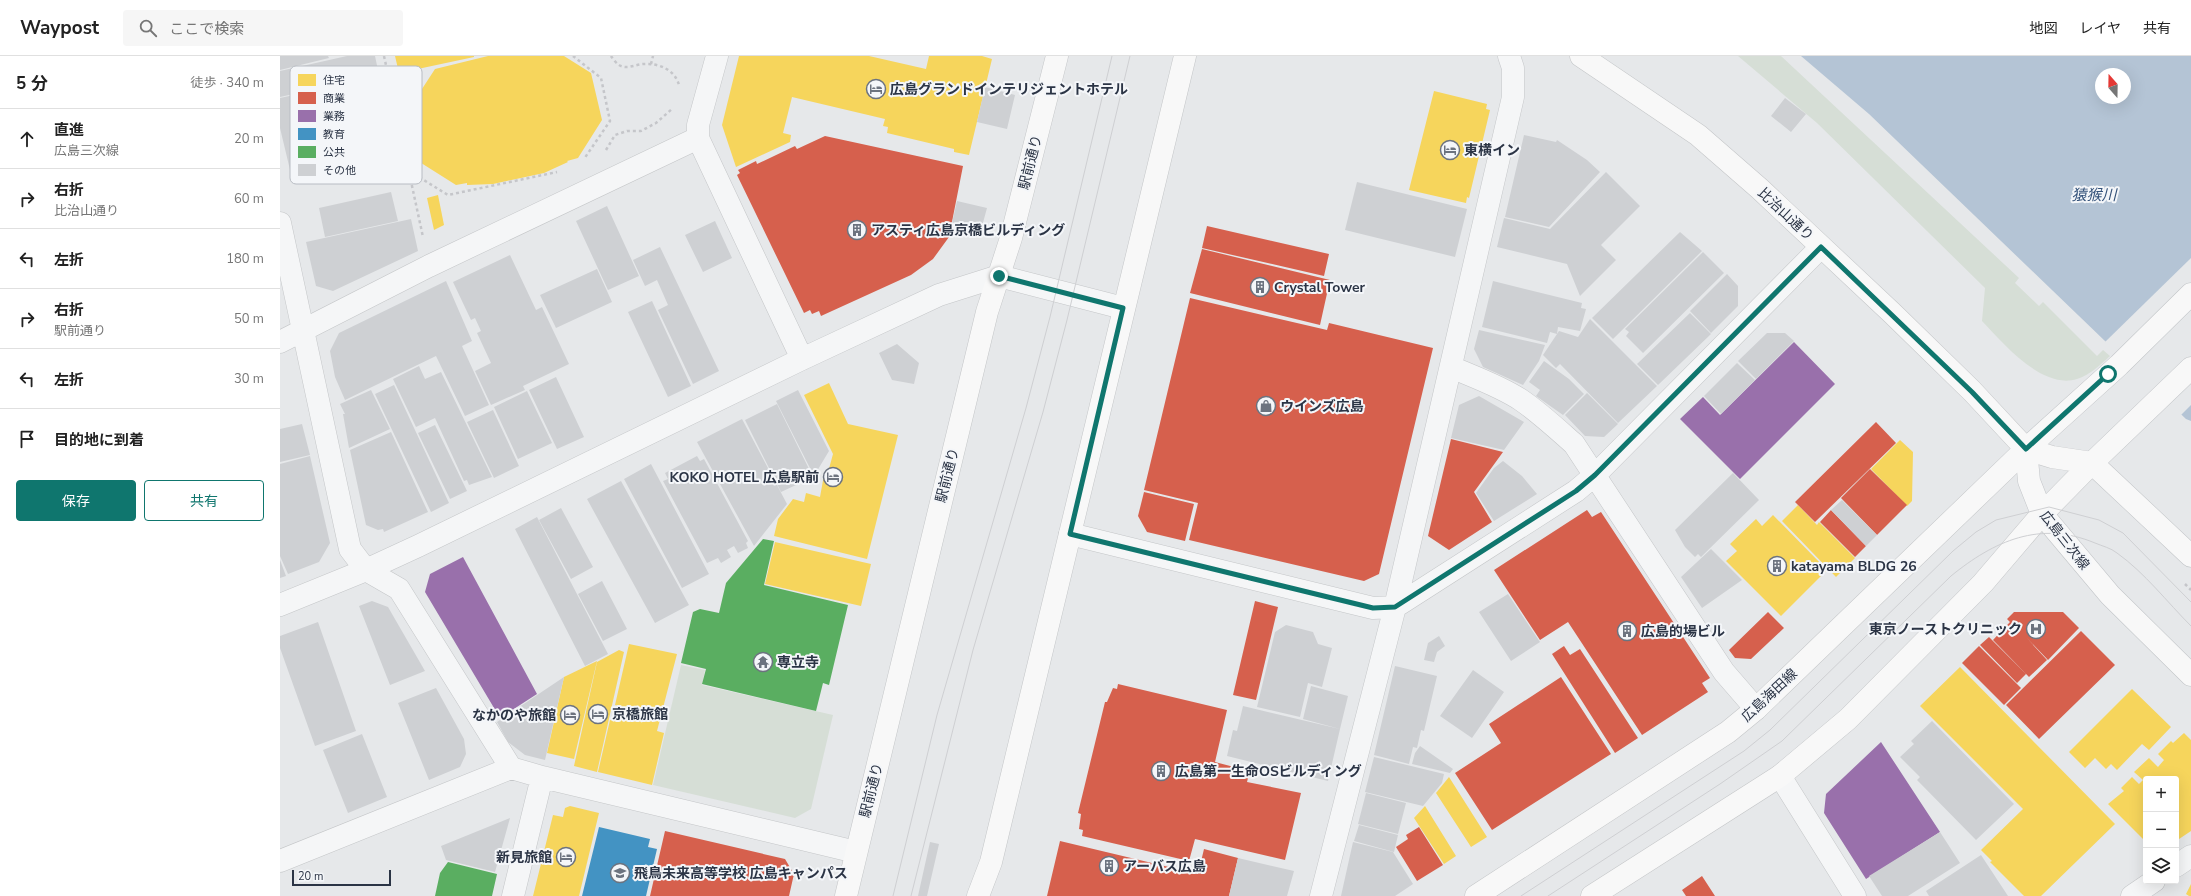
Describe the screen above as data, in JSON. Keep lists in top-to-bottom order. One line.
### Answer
{"streets":{"street":["駅前通り","比治山通り","広島三次線","広島海田線"]},"crossings":[["比治山通り","広島三次線"],["比治山通り","広島海田線"],["広島三次線","広島海田線"]],"water":["猿猴川"],"places":{"hotel":["広島グランドインテリジェントホテル","東横イン","KOKO HOTEL 広島駅前","京橋旅館","なかのや旅館","新見旅館"],"building":["アスティ広島京橋ビルディング","Crystal Tower","katayama BLDG 26","広島的場ビル","広島第一生命OSビルディング","アーバス広島"],"shop":["ウインズ広島"],"hospital":["東京ノーストクリニック"],"temple":["専立寺"],"school or university":["飛鳥未来高等学校 広島キャンパス"]},"legend":["住宅","商業","業務","教育","公共","その他"],"scale_bar":"20 m","north":"top","page":{"header":"Waypost","search":"ここで検索","nav":["地図","レイヤ","共有"],"heading":["5 分","徒歩 · 340 m"],"list":[["直進","広島三次線","20 m"],["右折","比治山通り","60 m"],["左折","180 m"],["右折","駅前通り","50 m"],["左折","30 m"],"目的地に到着"],"buttons":["保存","共有"],"map_buttons":["+","−"],"scale":"20 m"}}
